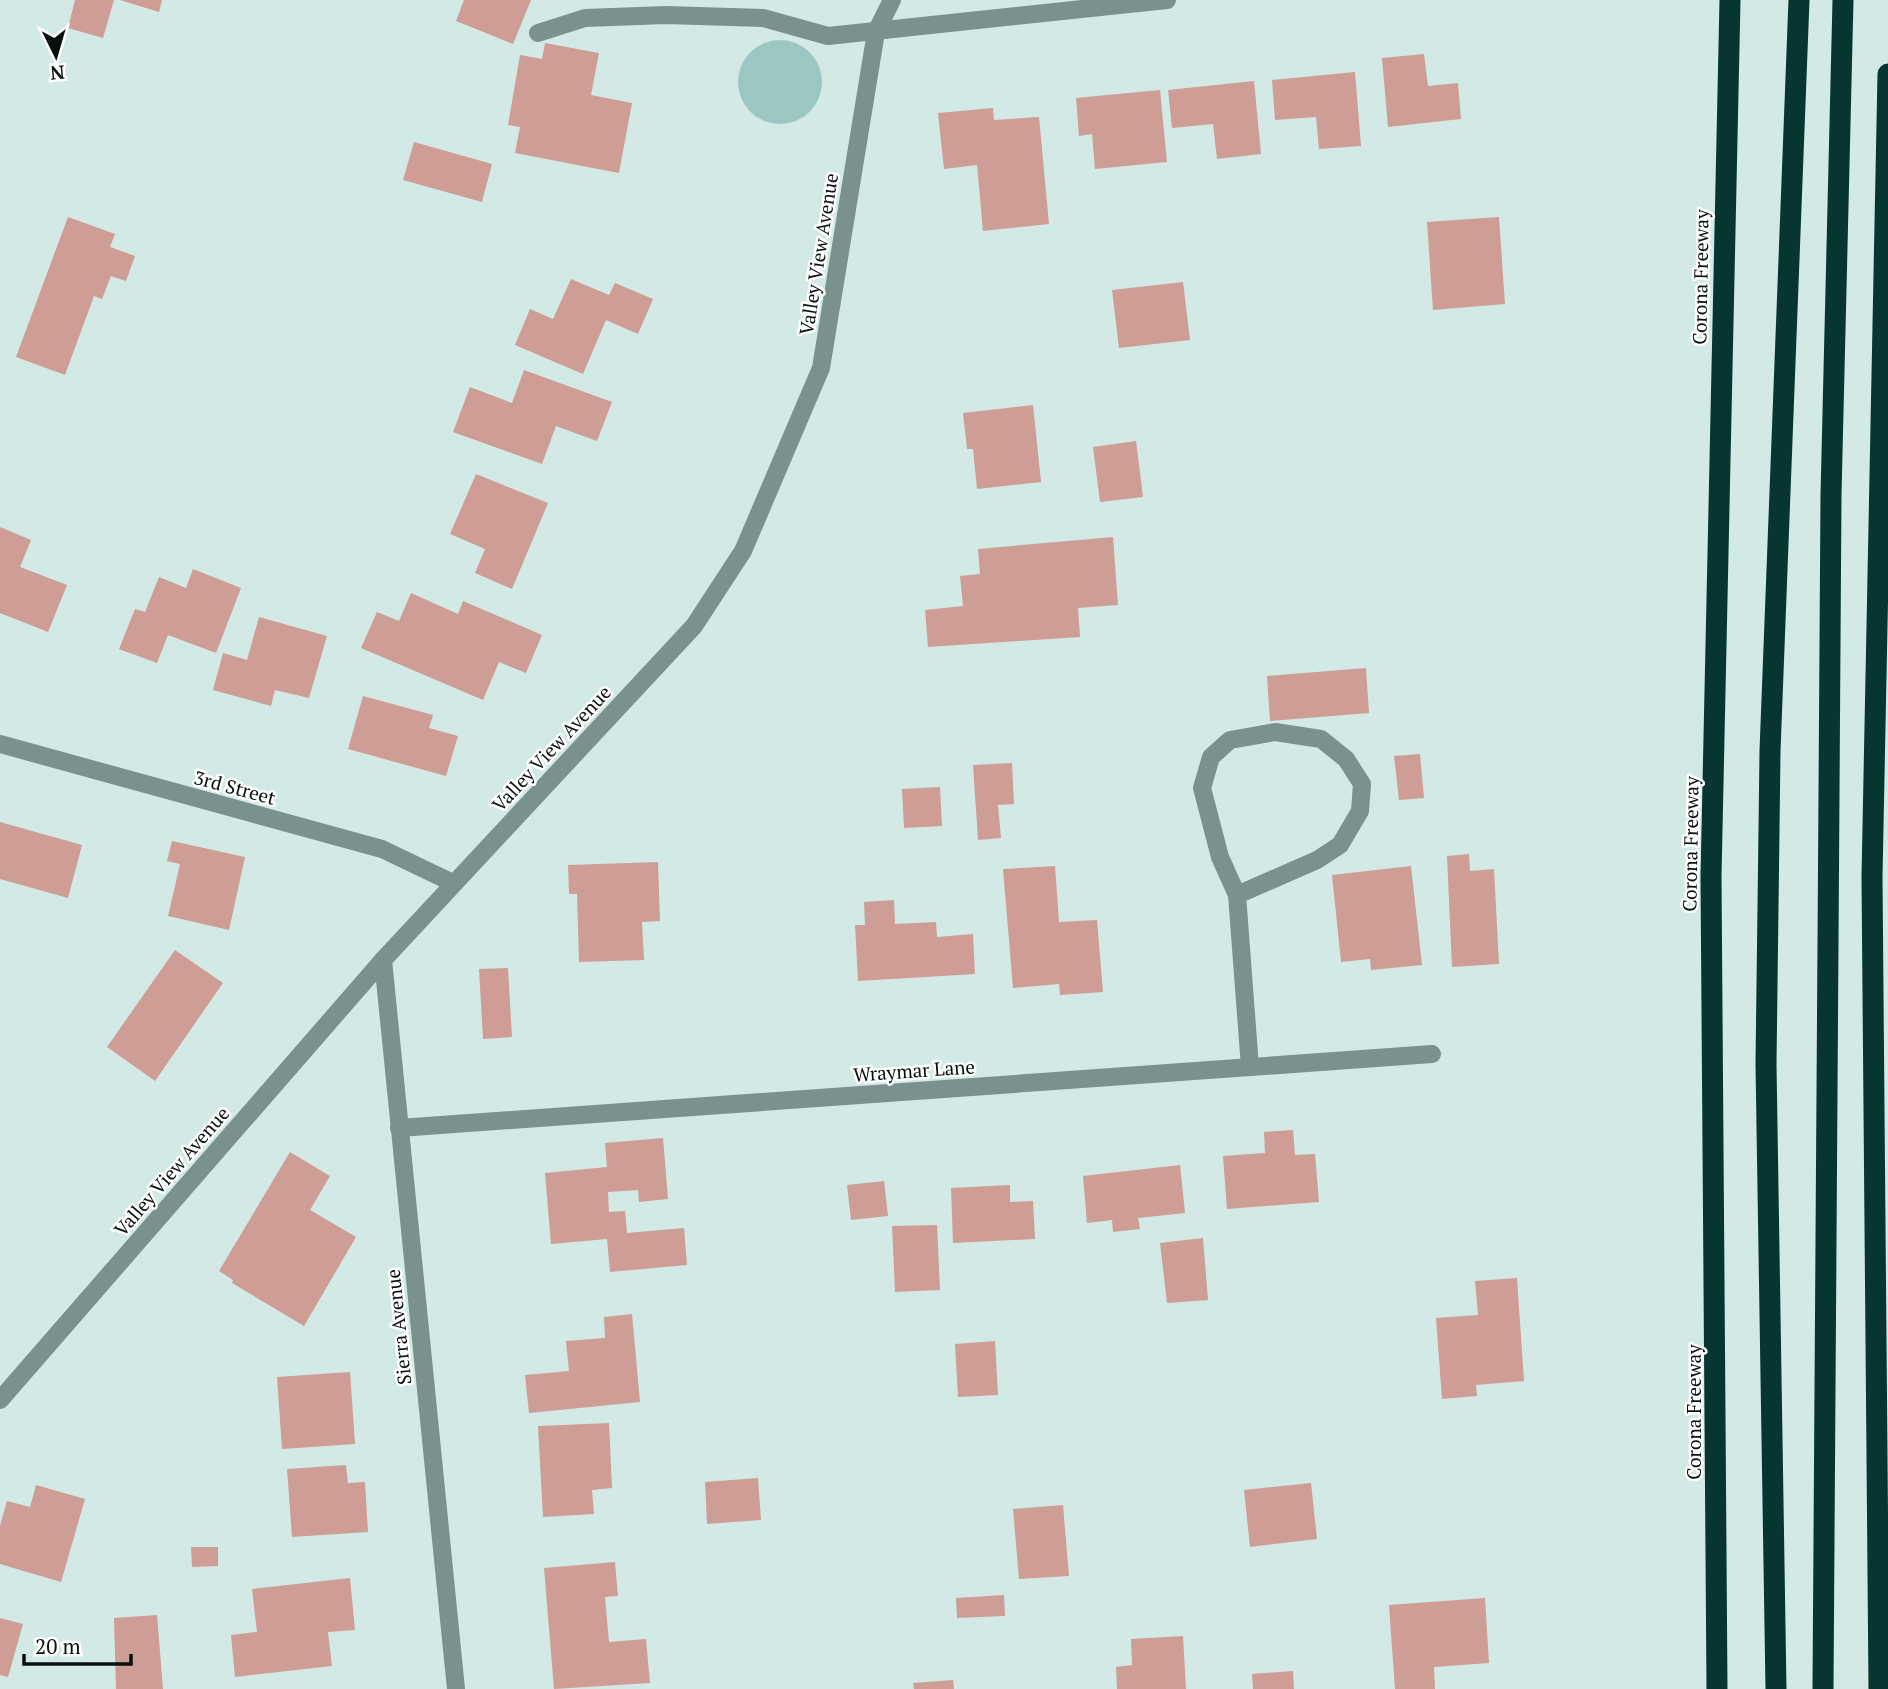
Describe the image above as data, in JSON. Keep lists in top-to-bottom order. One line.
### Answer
{"streets":{"highway":["Corona Freeway"],"street":["Valley View Avenue","3rd Street","Wraymar Lane","Sierra Avenue"]},"crossings":[["Valley View Avenue","3rd Street"],["Valley View Avenue","Sierra Avenue"],["Wraymar Lane","Sierra Avenue"]],"scale_bar":"20 m","north":"bottom"}
